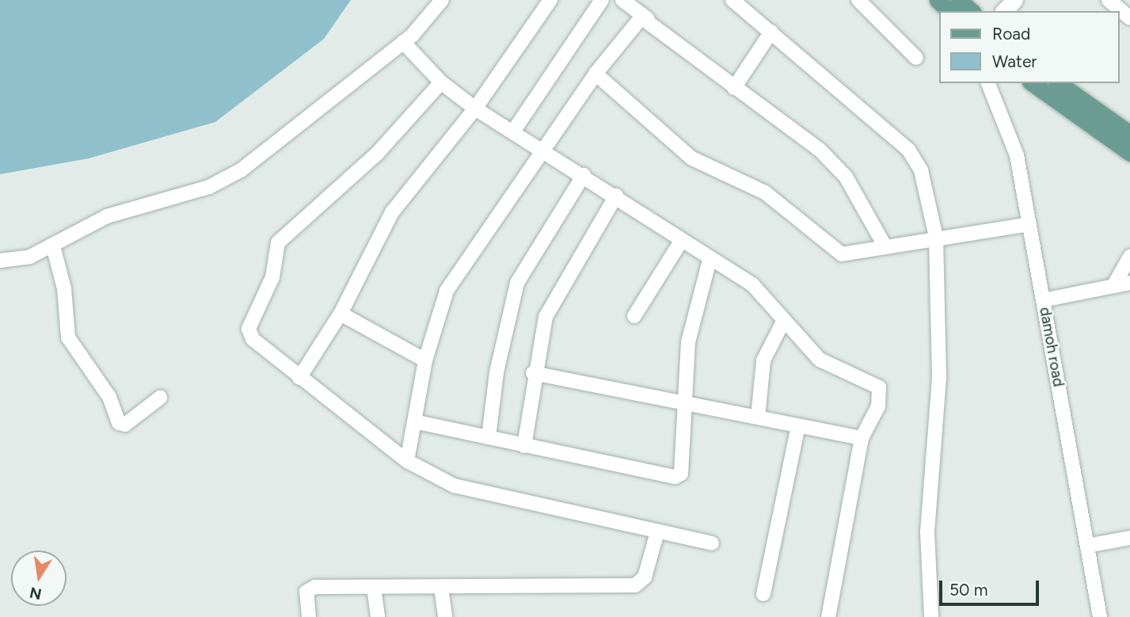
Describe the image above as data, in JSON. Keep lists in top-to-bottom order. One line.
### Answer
{"streets":{"street":["damoh road"]},"legend":["Road","Water"],"scale_bar":"50 m","north":"bottom"}
